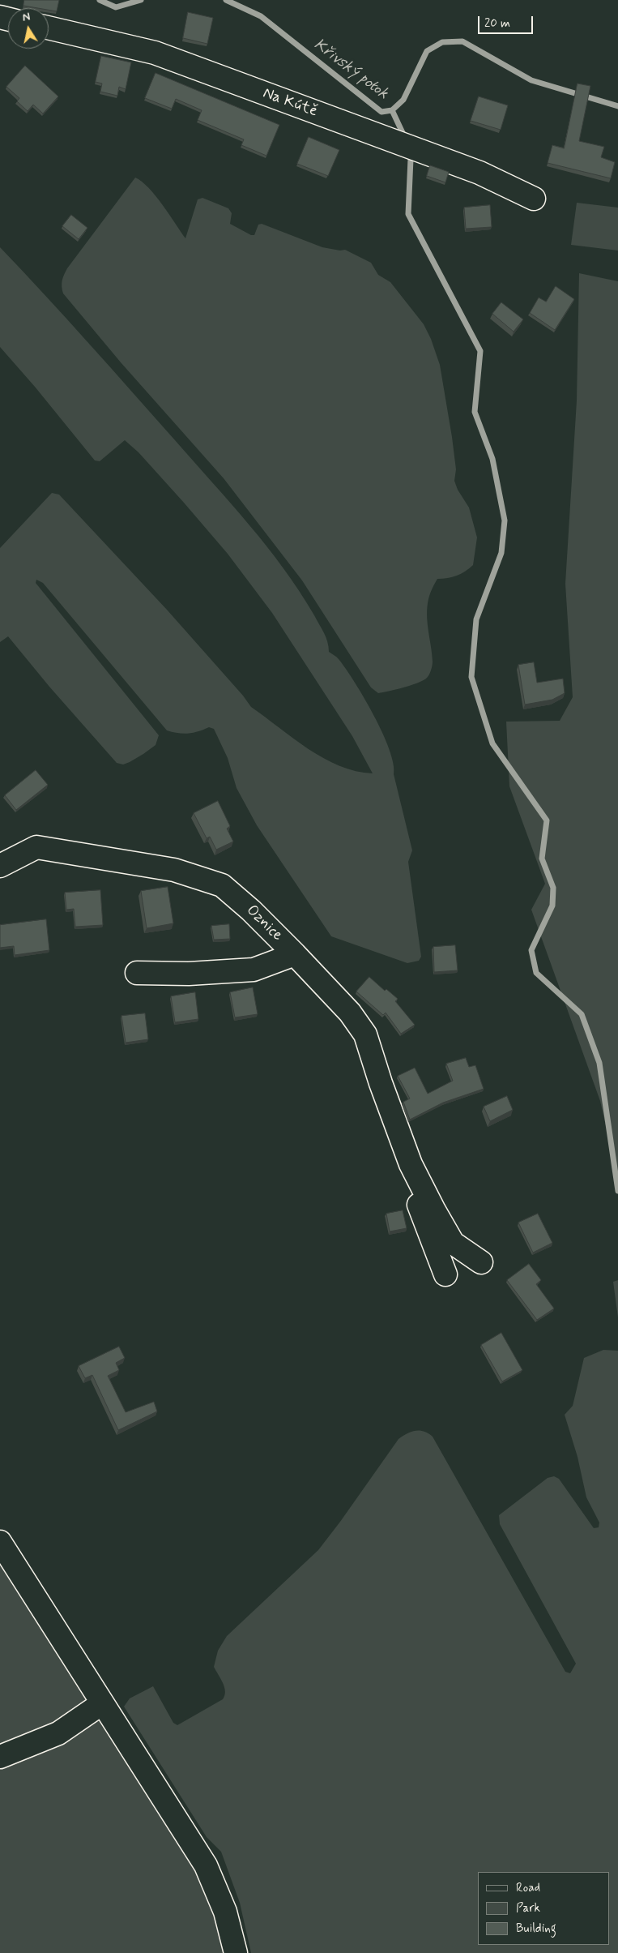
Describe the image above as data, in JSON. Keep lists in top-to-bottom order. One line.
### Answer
{"streets":{"street":["Na Kútě","Oznice"]},"water":["Křivský potok"],"legend":["Road","Park","Building"],"scale_bar":"20 m","north":"top"}
